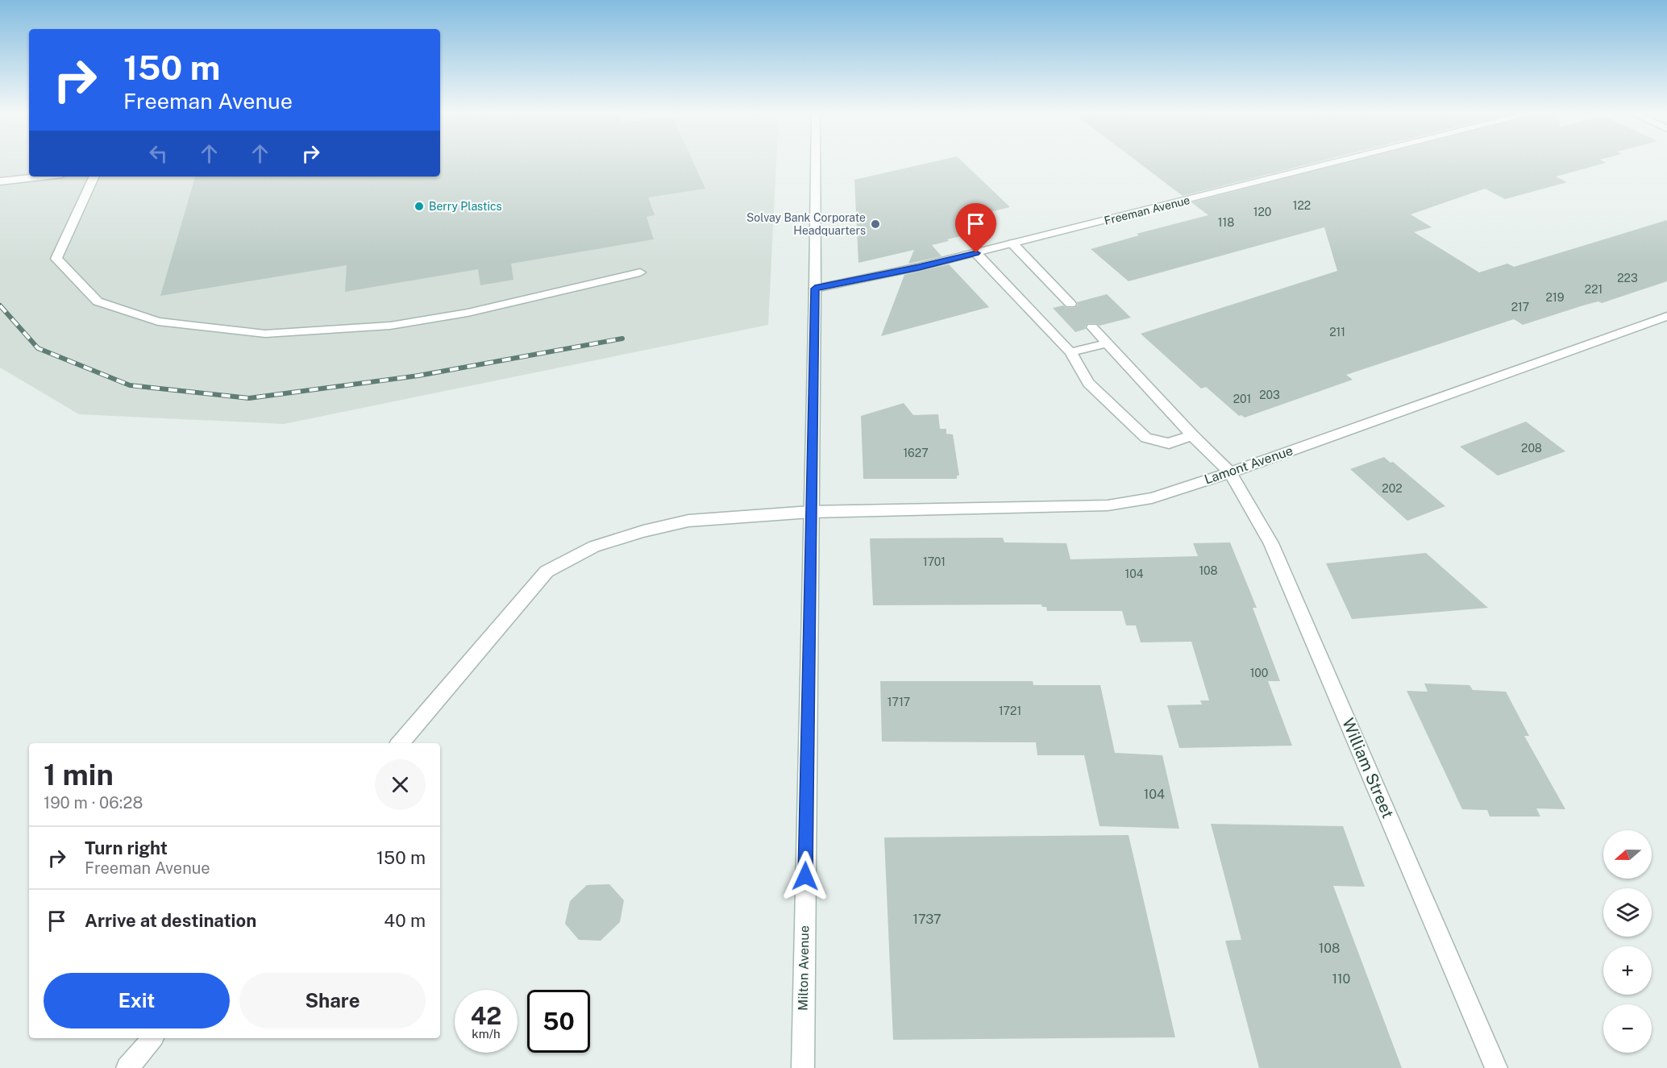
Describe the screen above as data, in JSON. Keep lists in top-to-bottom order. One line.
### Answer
{"streets":{"street":["Freeman Avenue","Lamont Avenue","William Street","Milton Avenue"]},"crossings":[["Freeman Avenue","Milton Avenue"],["Lamont Avenue","William Street"],["Lamont Avenue","Milton Avenue"]],"places":["Berry Plastics","Solvay Bank Corporate Headquarters"],"house_numbers":["122","120","118","223","221","219","217","211","203","201","208","1627","202","1701","108","104","100","1717","1721","104","1737","108","110"],"north":"left","page":{"turn":["150 m","Freeman Avenue"],"heading":["1 min","190 m · 06:28"],"list":[{"name":"Turn right","note":"Freeman Avenue","value":"150 m"},{"name":"Arrive at destination","value":"40 m"}],"map_buttons":["+","−"],"buttons":["Exit","Share"],"speed":"42 km/h","limit":"50"}}
